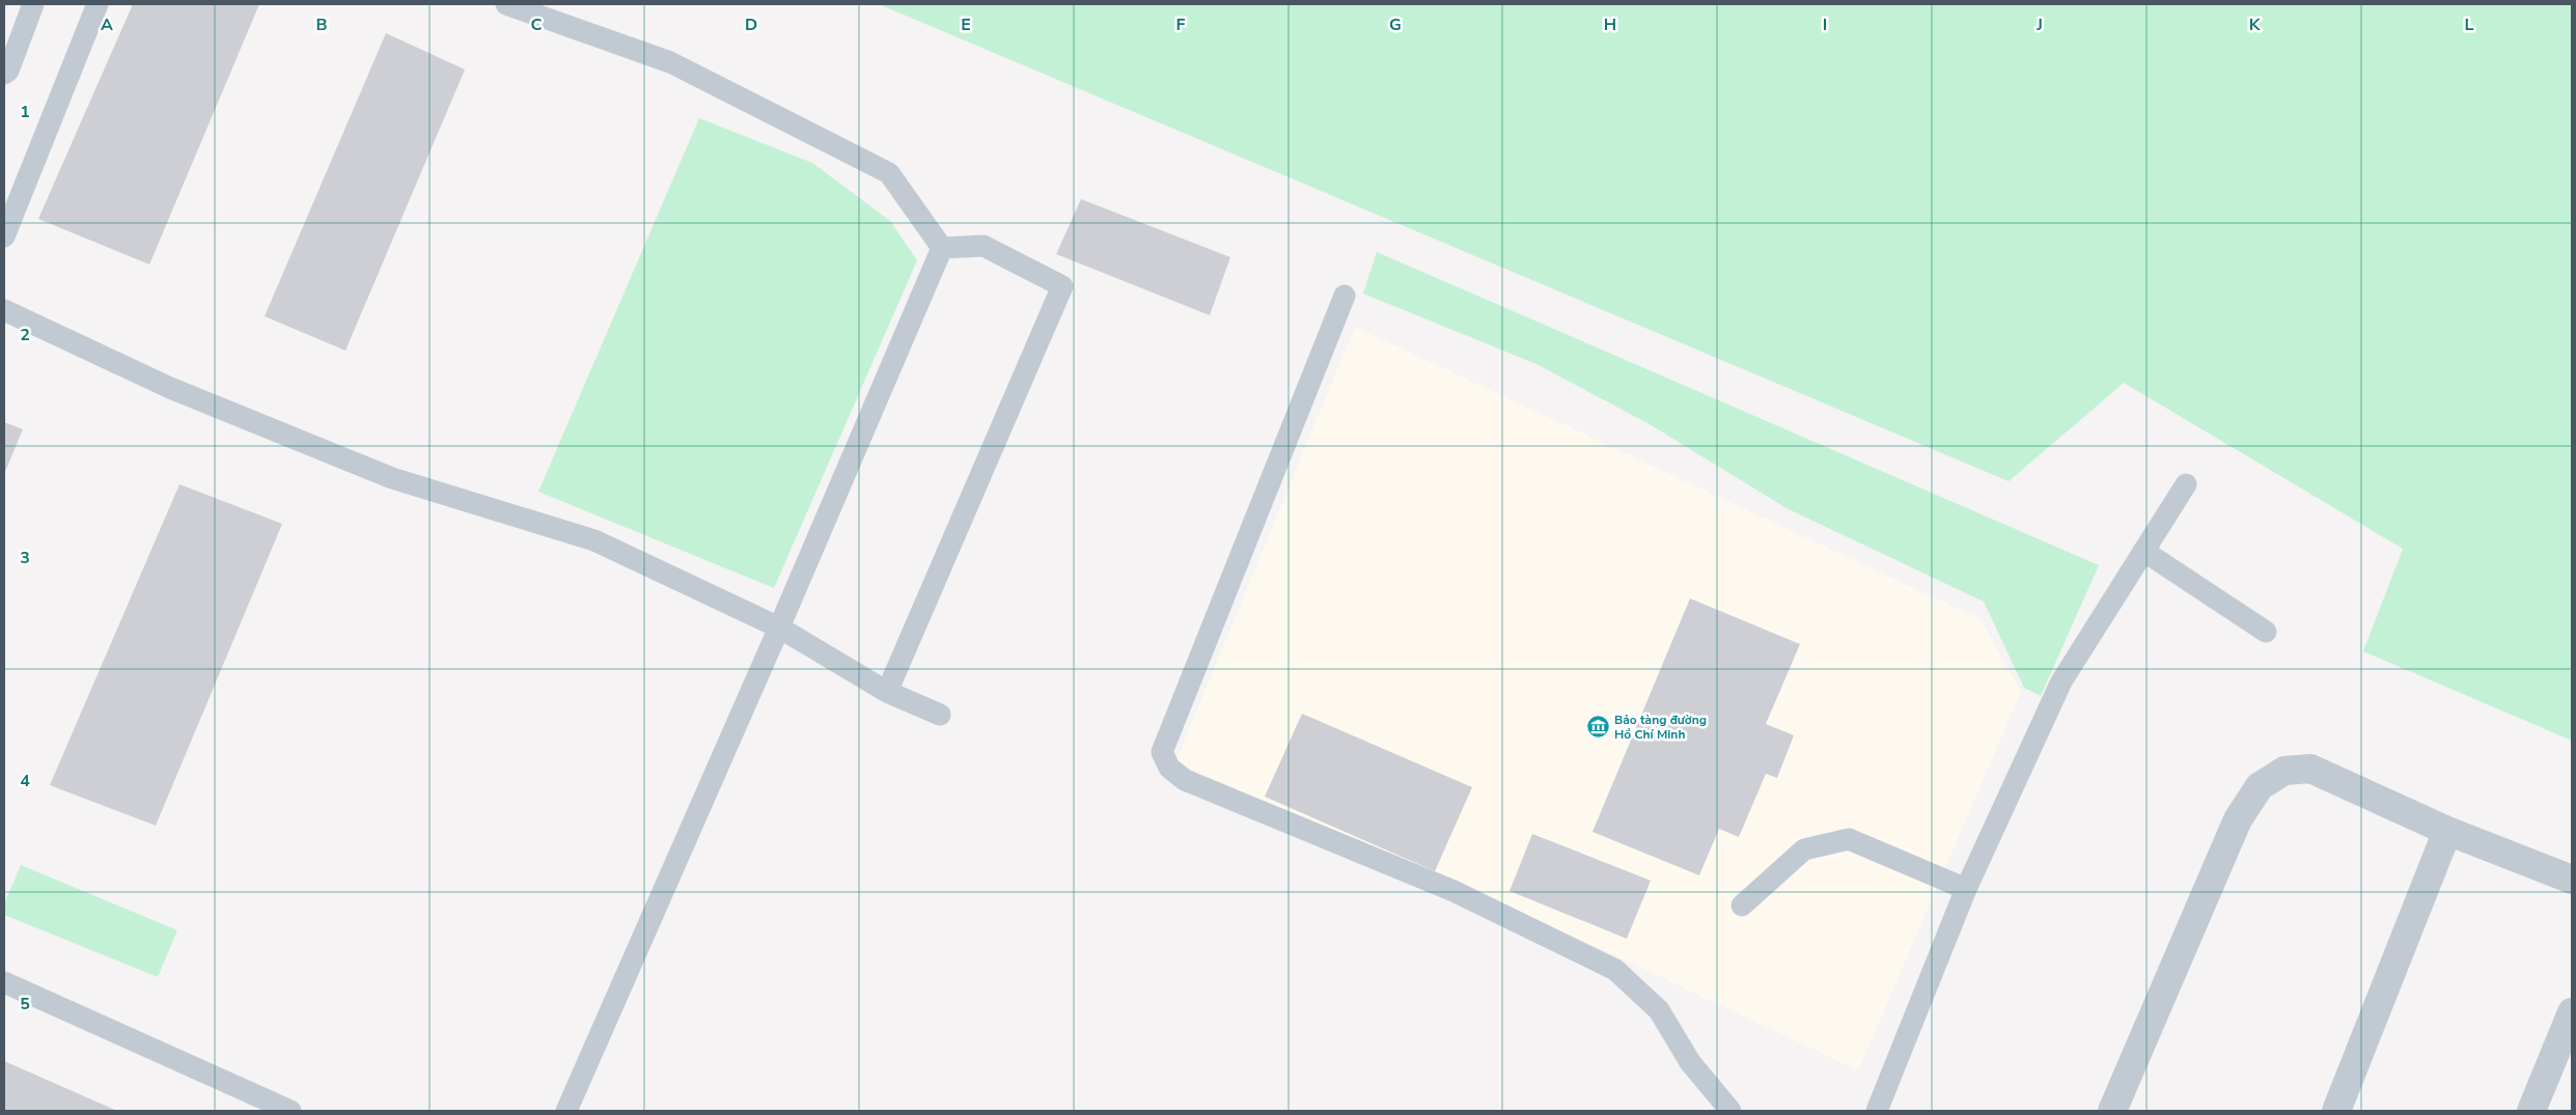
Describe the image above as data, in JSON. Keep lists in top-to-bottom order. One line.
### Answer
{"places":{"museum":["Bảo tàng đường Hồ Chí Minh"]},"grid":{"columns":["A","B","C","D","E","F","G","H","I","J","K","L"],"rows":["1","2","3","4","5"]}}
